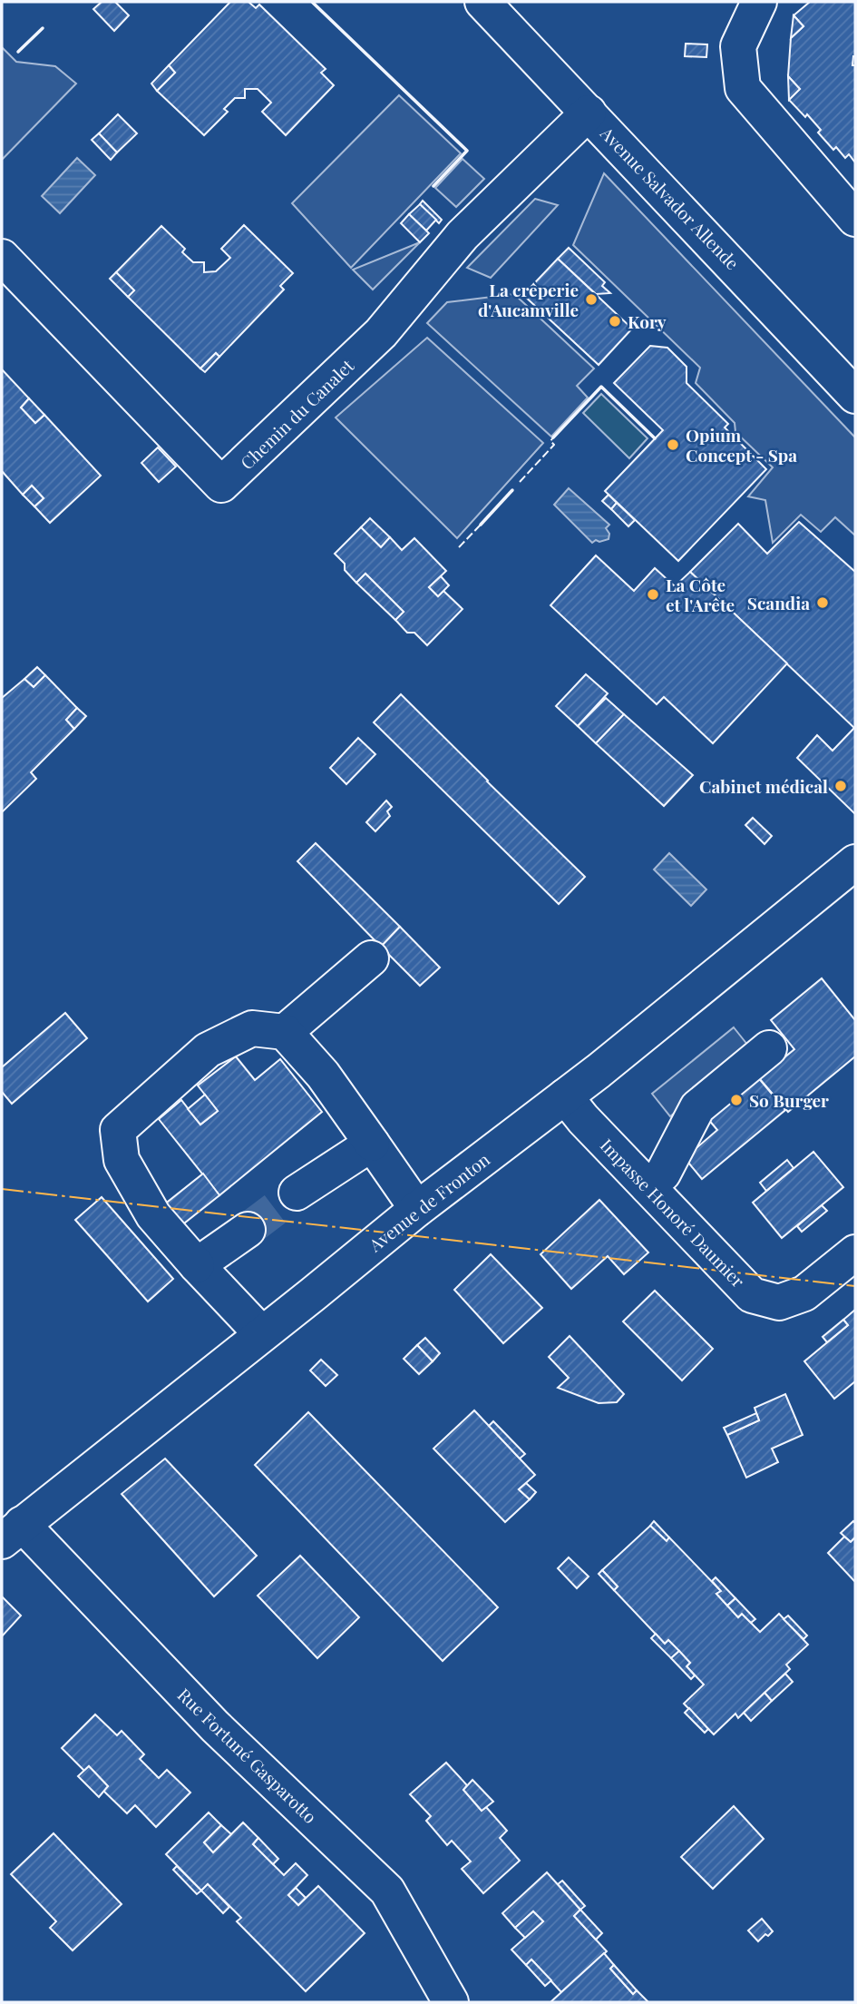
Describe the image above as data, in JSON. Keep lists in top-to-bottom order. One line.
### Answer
{"streets":{"street":["Avenue Salvador Allende","Chemin du Canalet","Avenue de Fronton","Impasse Honoré Daumier","Rue Fortuné Gasparotto"]},"crossings":[["Avenue Salvador Allende","Chemin du Canalet"],["Avenue de Fronton","Impasse Honoré Daumier"],["Avenue de Fronton","Rue Fortuné Gasparotto"]],"places":["La crêperie d'Aucamville","Kory","Opium Concept - Spa","La Côte et l'Arête","Scandia","Cabinet médical","So Burger"]}
